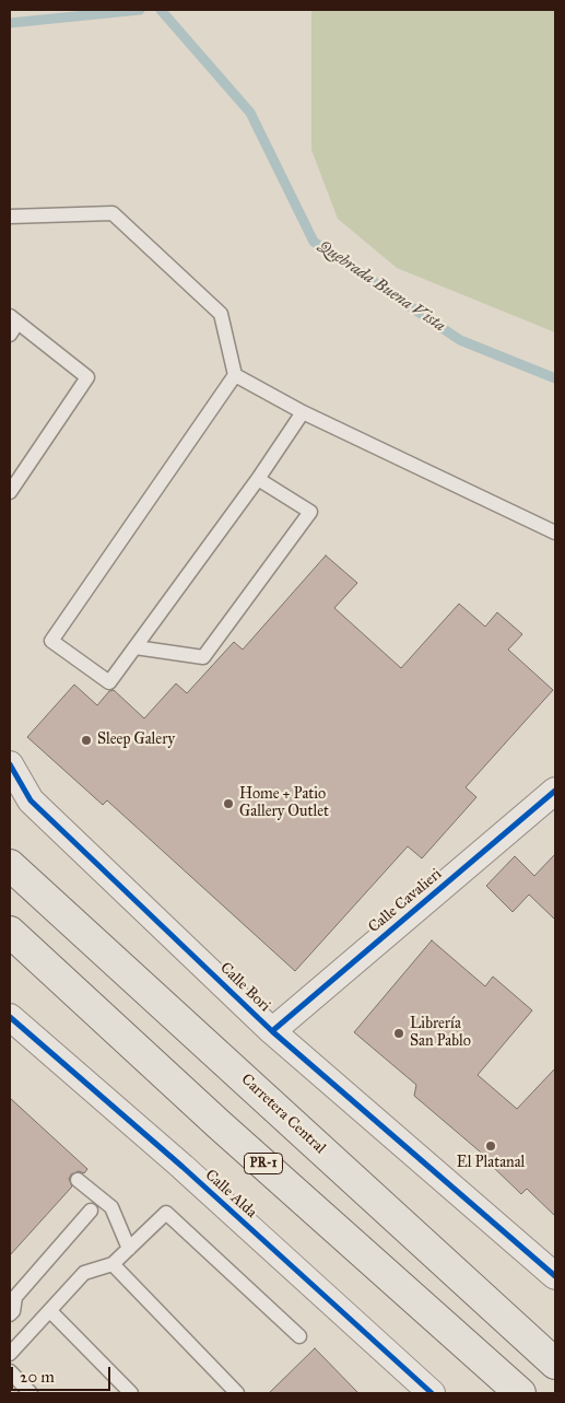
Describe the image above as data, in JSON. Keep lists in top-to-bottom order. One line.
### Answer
{"streets":{"highway":["Carretera Central","PR-1"],"street":["Calle Cavalieri","Calle Bori","Calle Alda"]},"crossings":[["Calle Cavalieri","Calle Bori"]],"water":["Quebrada Buena Vista"],"places":["Sleep Galery","Home + Patio Gallery Outlet","Librería San Pablo","El Platanal"],"scale_bar":"20 m"}
